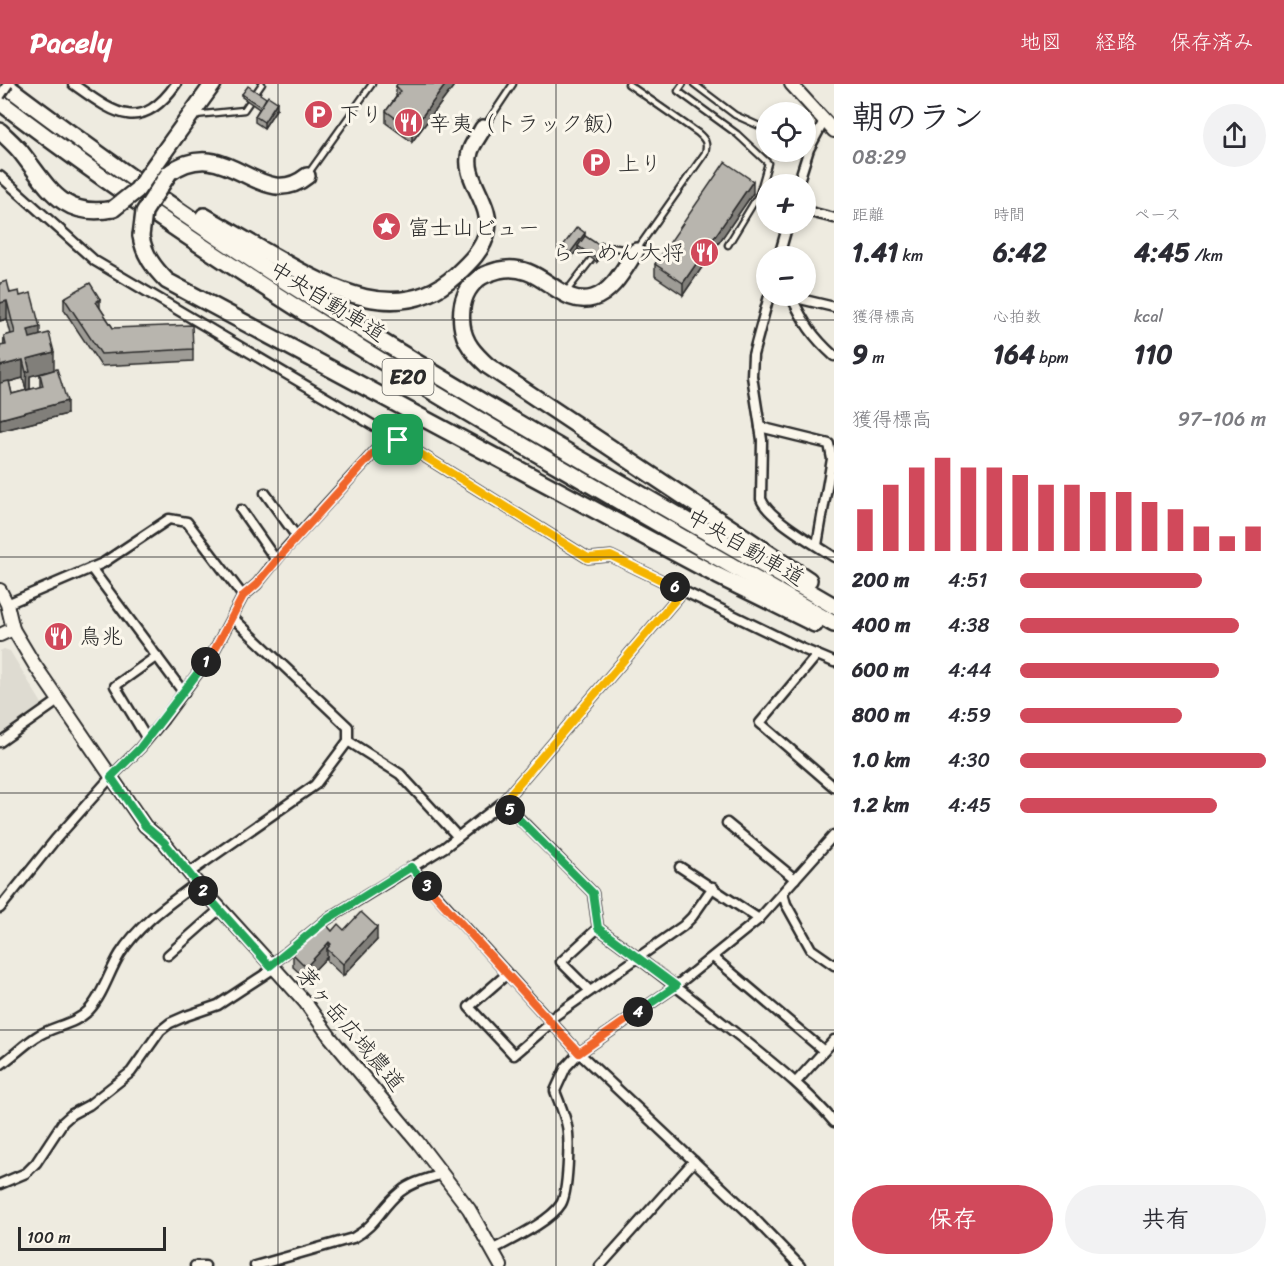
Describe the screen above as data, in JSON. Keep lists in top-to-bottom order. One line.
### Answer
{"streets":{"highway":["中央自動車道","E20"],"street":["茅ヶ岳広域農道"]},"places":{"parking":["下り","上り"],"restaurant":["辛夷（トラック飯）","らーめん大将","鳥兆"],"place":["富士山ビュー"]},"scale_bar":"100 m","page":{"header":"Pacely","nav":["地図","経路","保存済み"],"heading":["朝のラン","08:29"],"map_buttons":["+","−"],"stats":[["距離","1.41 km"],["時間","6:42"],["ペース","4:45 /km"],["獲得標高","9 m"],["心拍数","164 bpm"],["kcal","110"]],"chart":["獲得標高","97–106 m"],"list":[{"name":"200 m","note":"4:51"},{"name":"400 m","note":"4:38"},{"name":"600 m","note":"4:44"},{"name":"800 m","note":"4:59"},{"name":"1.0 km","note":"4:30"},{"name":"1.2 km","note":"4:45"}],"pins":["6","1","5","3","2","4"],"buttons":["保存","共有"],"scale":"100 m"}}
